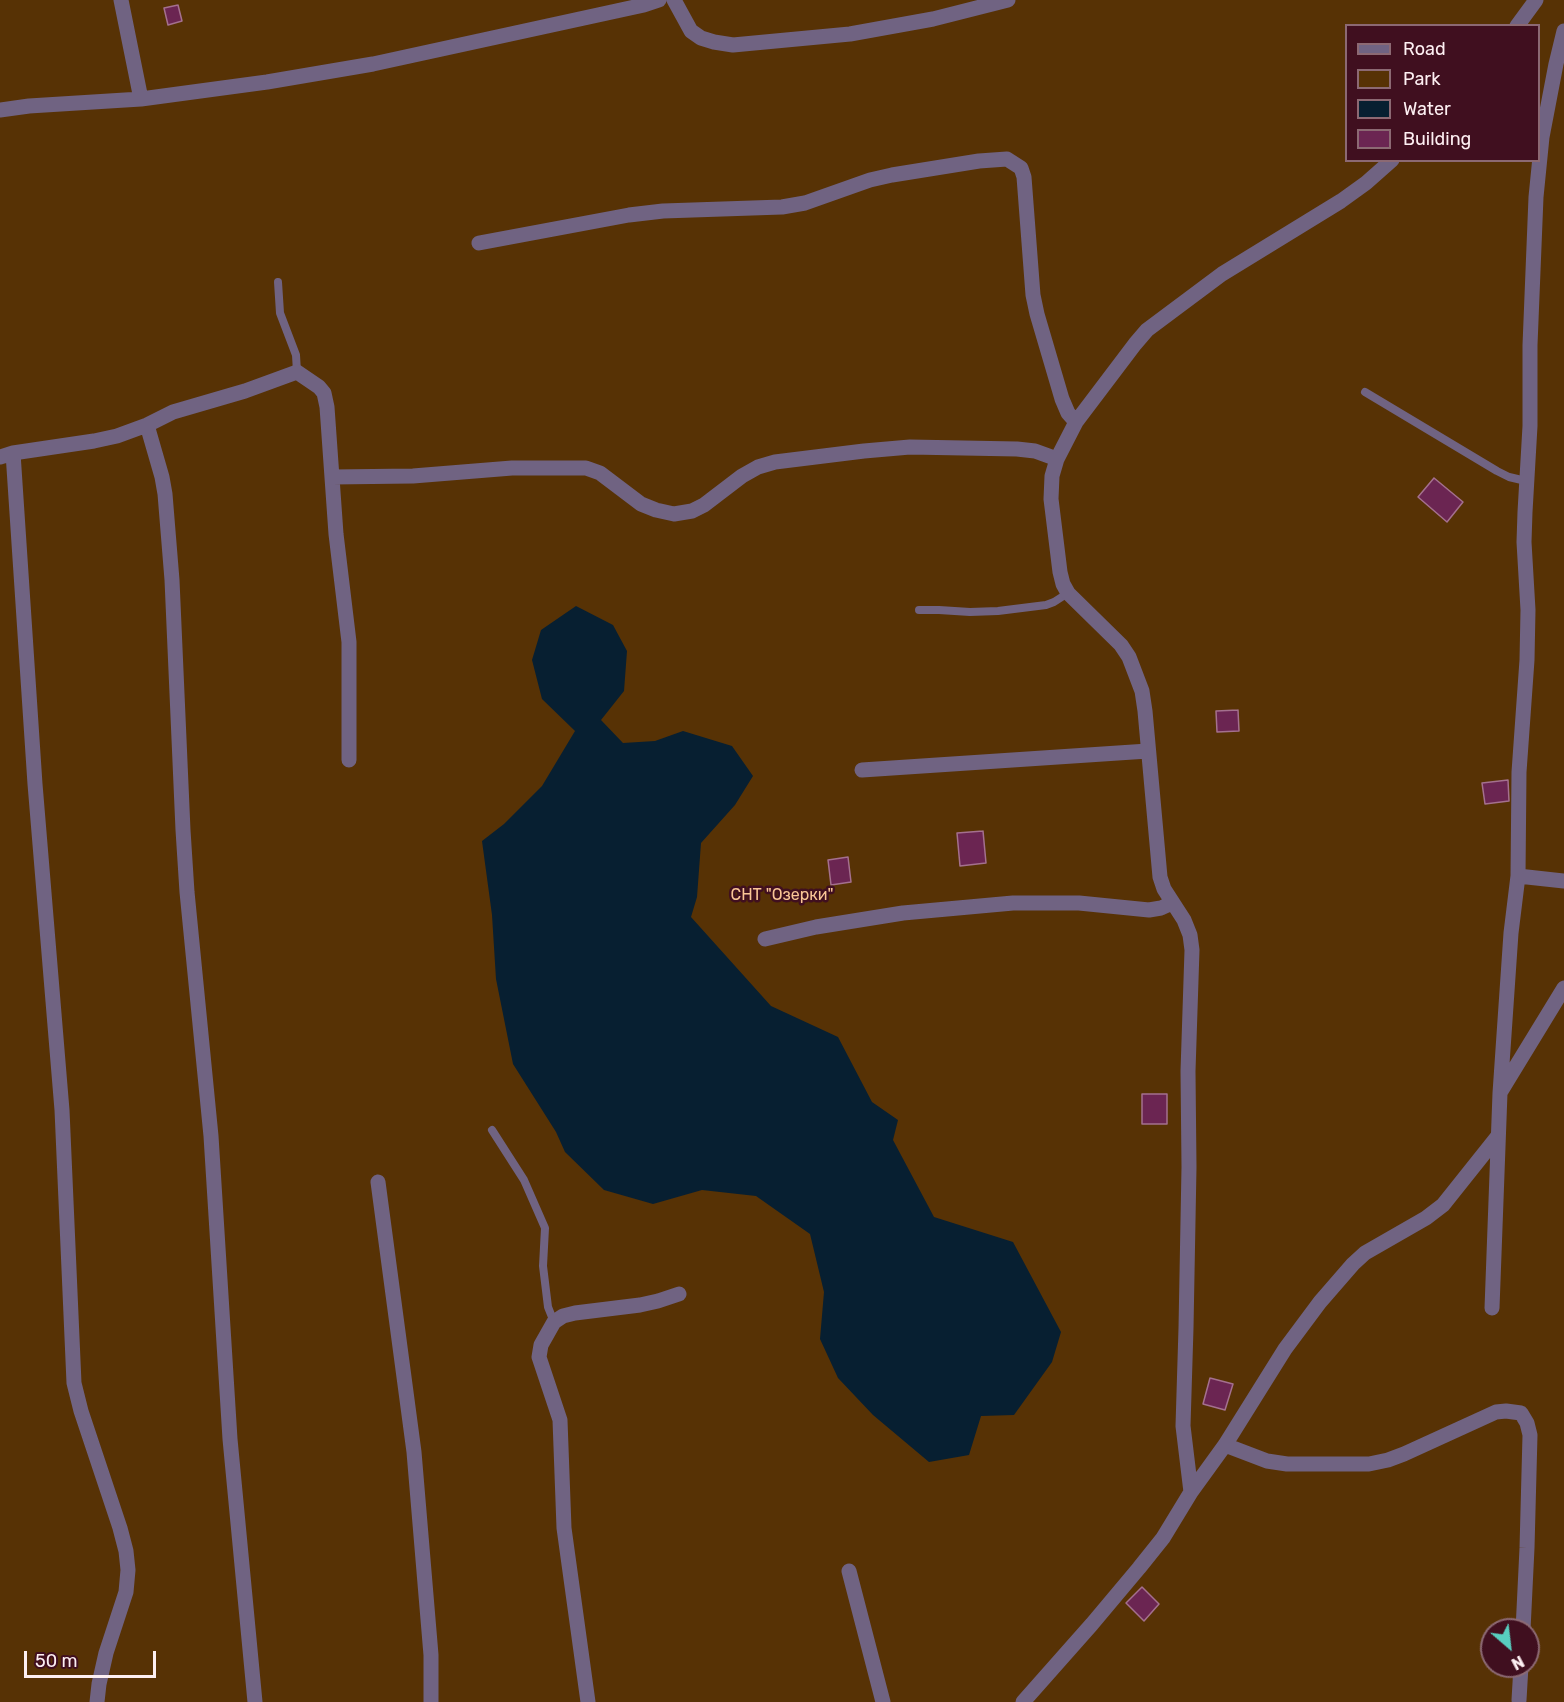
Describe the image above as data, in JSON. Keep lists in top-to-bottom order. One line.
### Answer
{"parks":["СНТ \"Озерки\""],"legend":["Road","Park","Water","Building"],"scale_bar":"50 m","north":"bottom right"}
